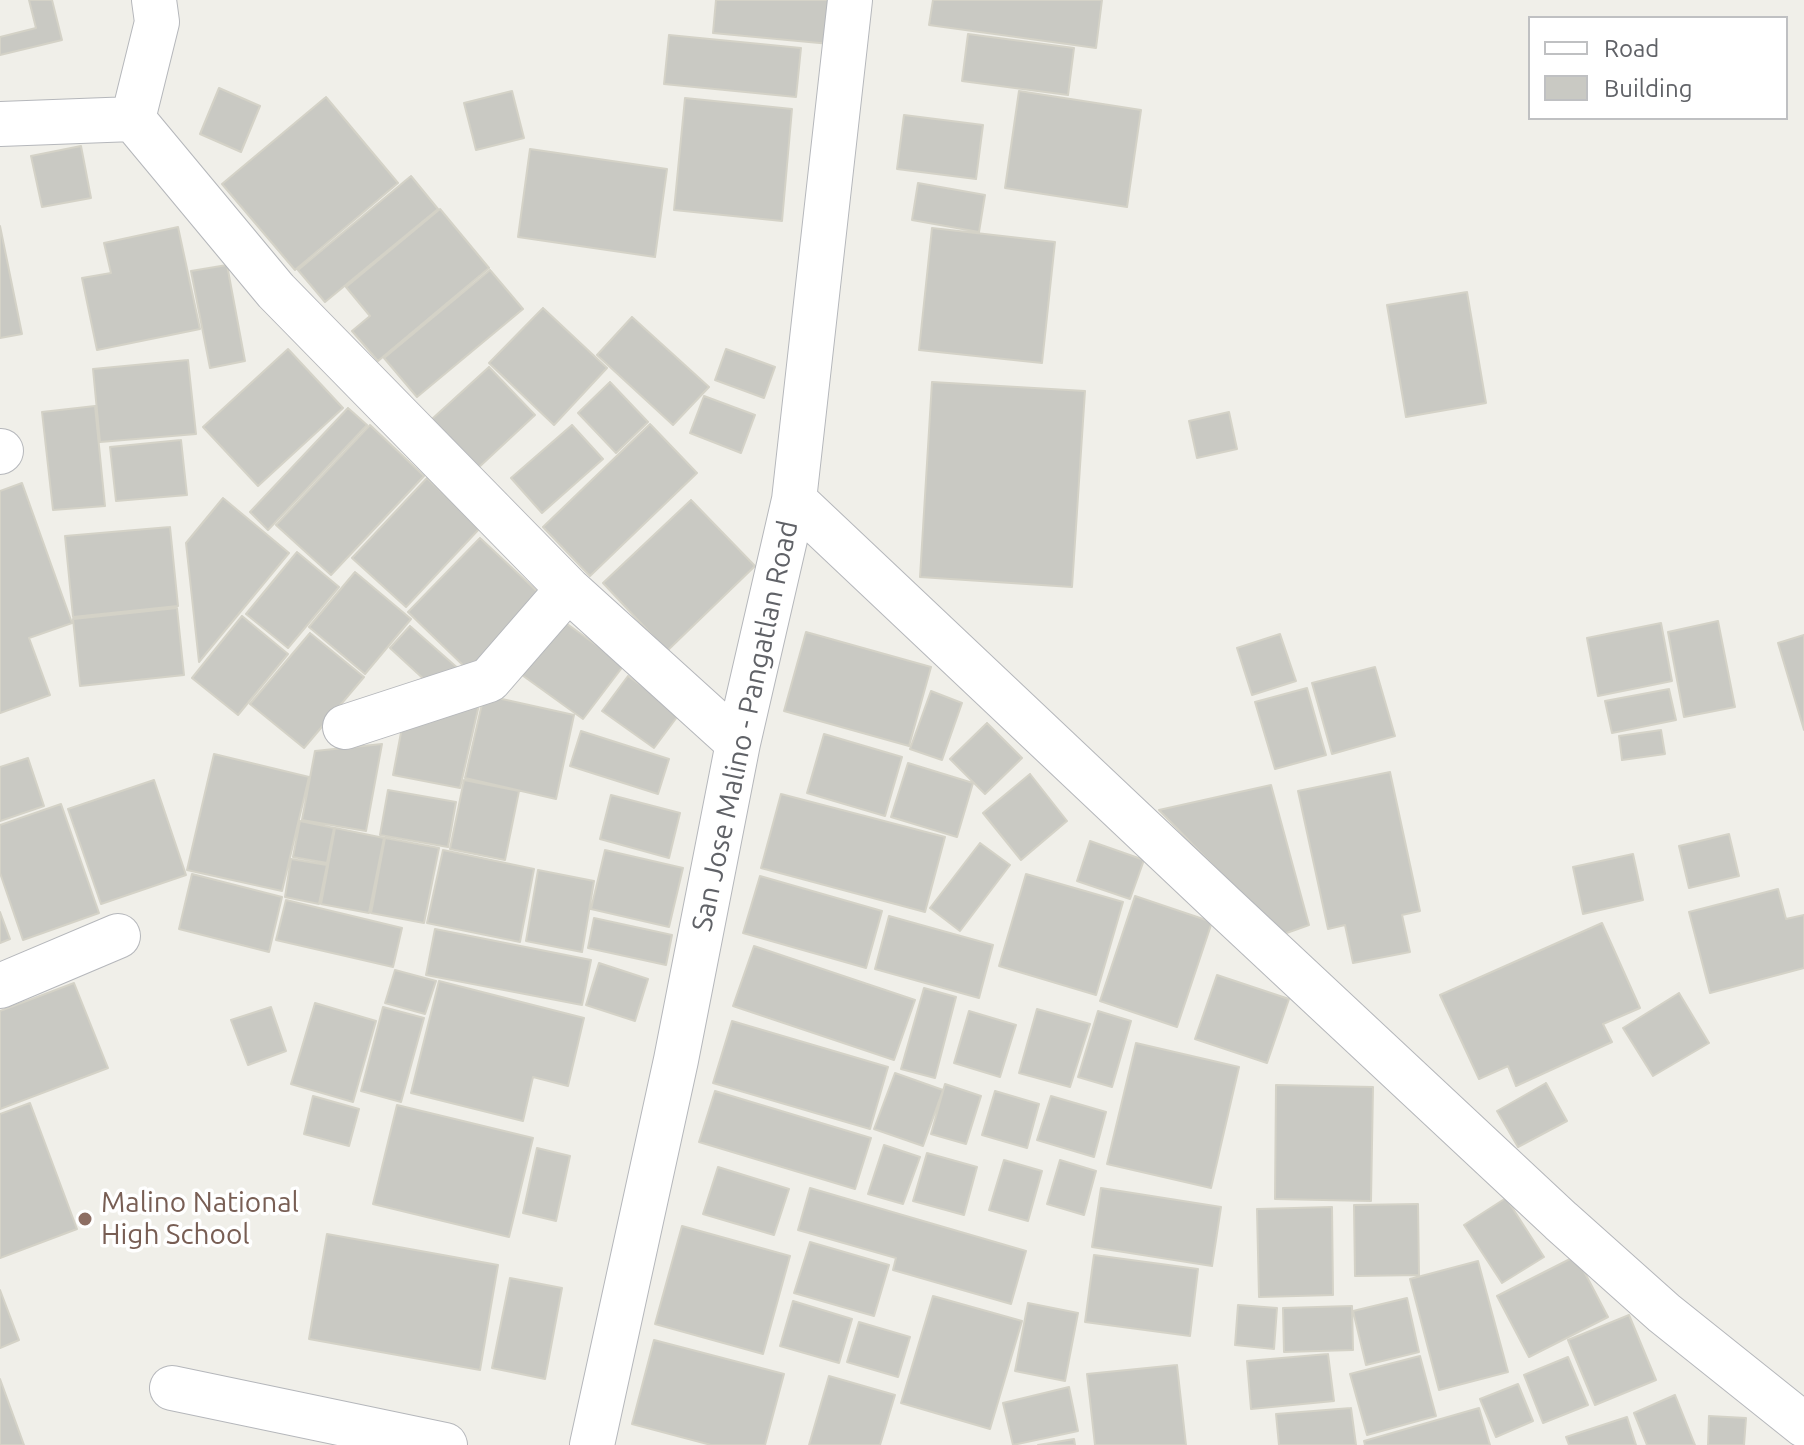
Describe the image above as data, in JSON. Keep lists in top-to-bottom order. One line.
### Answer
{"streets":{"street":["San Jose Malino - Pangatlan Road"]},"places":["Malino National High School"],"legend":["Road","Building"]}
